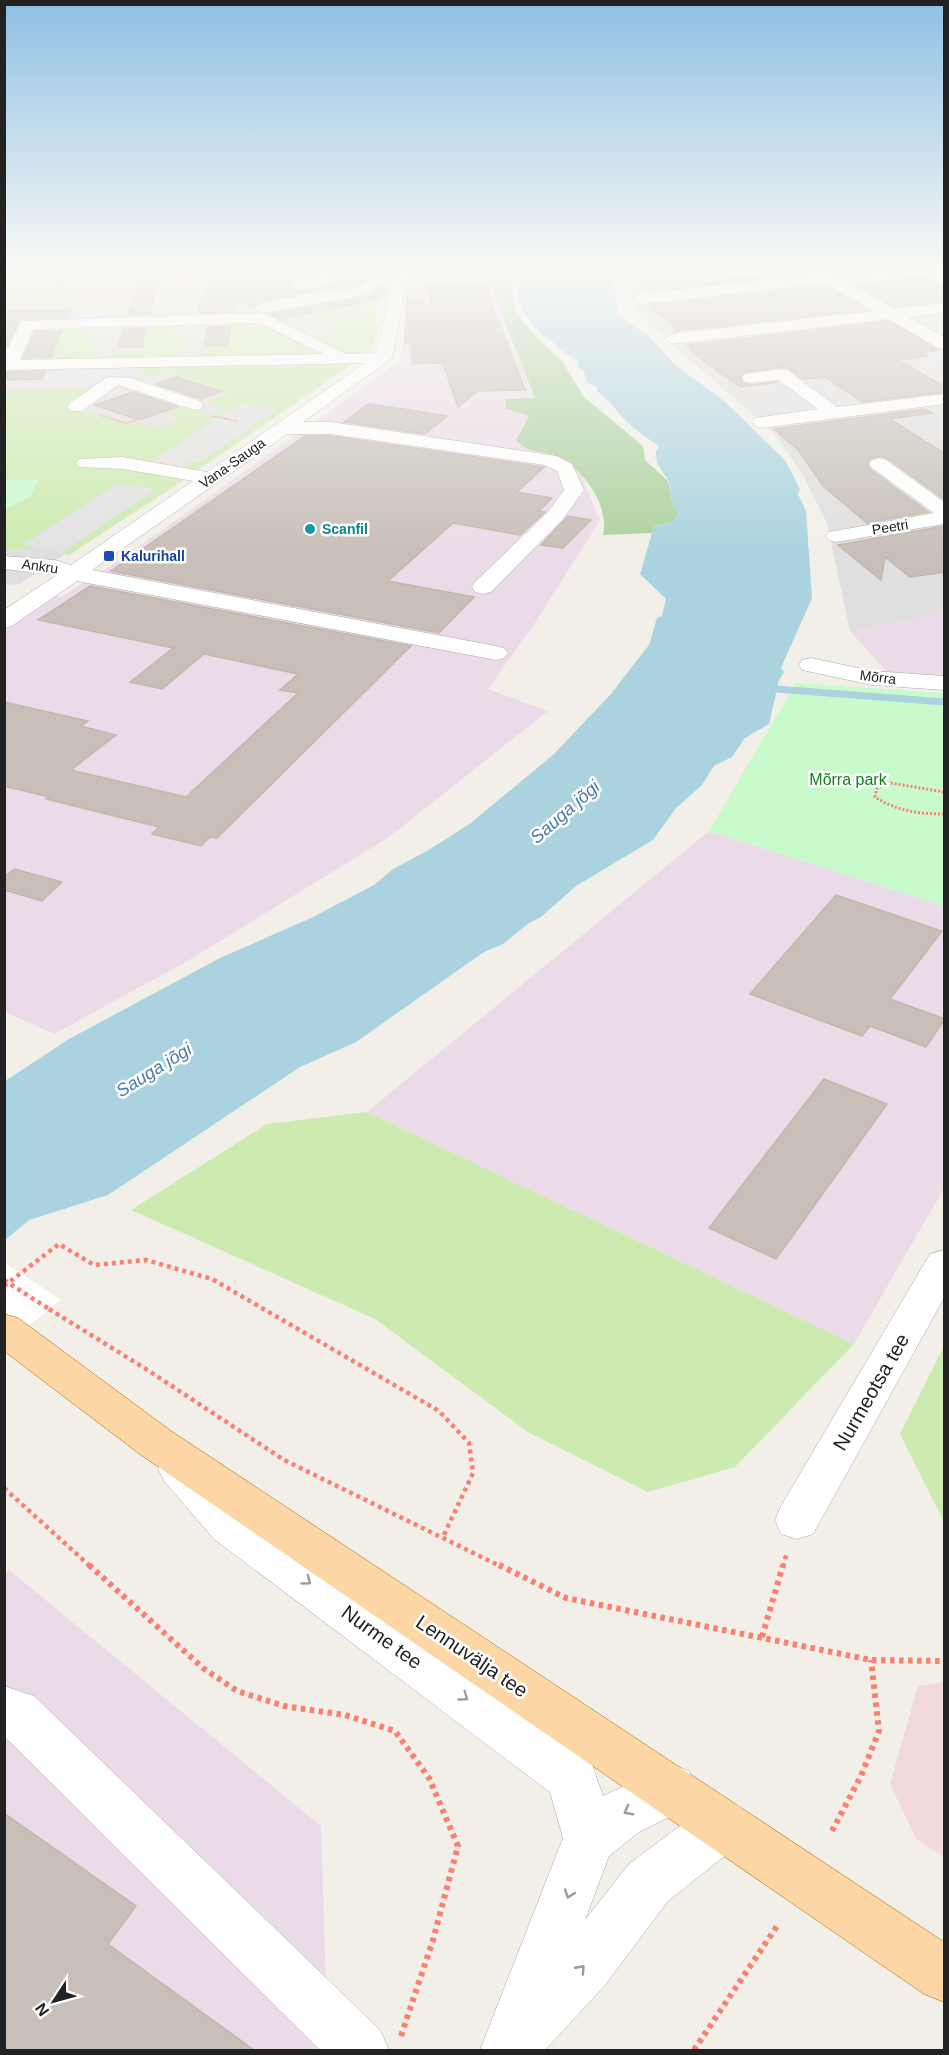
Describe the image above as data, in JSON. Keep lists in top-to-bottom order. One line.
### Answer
{"streets":{"main road":["Lennuvälja tee"],"street":["Vana-Sauga","Peetri","Ankru","Mõrra","Nurmeotsa tee","Nurme tee"]},"crossings":[["Vana-Sauga","Ankru"],["Nurme tee","Lennuvälja tee"]],"one_way":["Nurme tee"],"water":["Sauga jõgi"],"parks":["Mõrra park"],"places":{"other":["Scanfil"],"transit":["Kalurihall"]},"north":"bottom left"}
